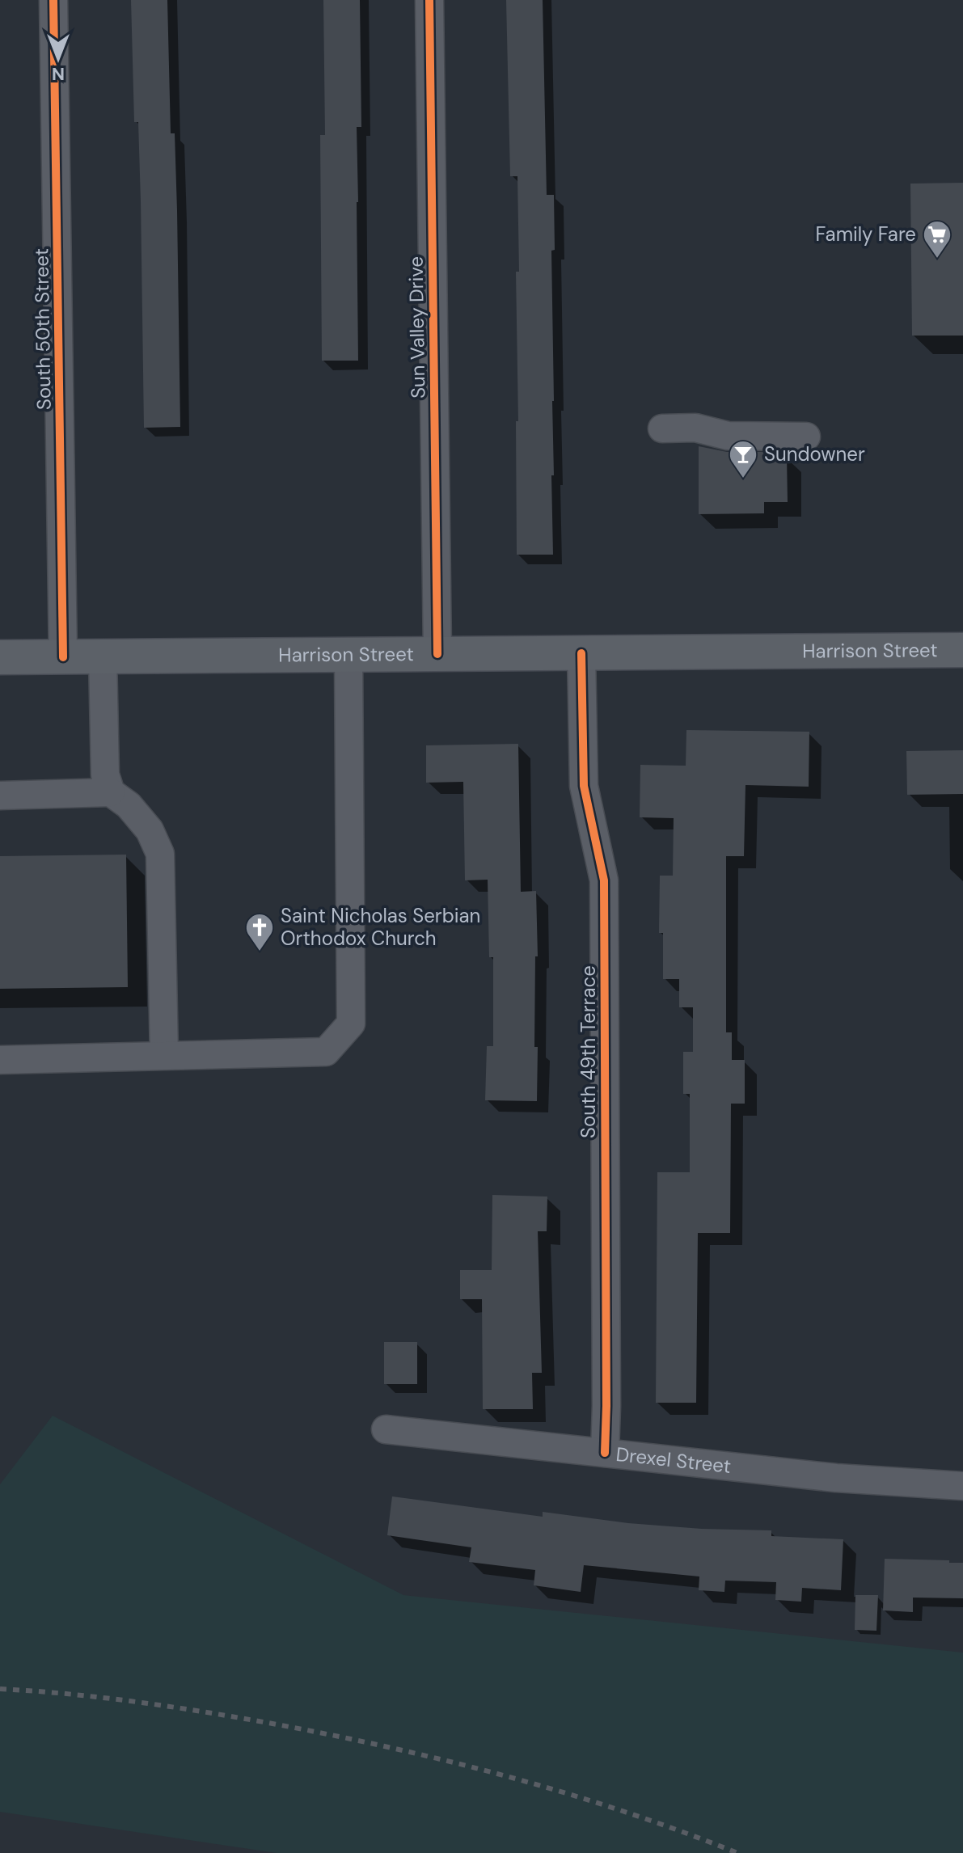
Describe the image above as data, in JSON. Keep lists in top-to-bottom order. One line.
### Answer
{"streets":{"main road":["Harrison Street"],"street":["Sun Valley Drive","South 50th Street","South 49th Terrace","Drexel Street"]},"crossings":[["Sun Valley Drive","Harrison Street"],["South 50th Street","Harrison Street"],["Harrison Street","South 49th Terrace"],["South 49th Terrace","Drexel Street"]],"places":{"supermarket":["Family Fare"],"bar":["Sundowner"],"church":["Saint Nicholas Serbian Orthodox Church"]},"north":"bottom"}
